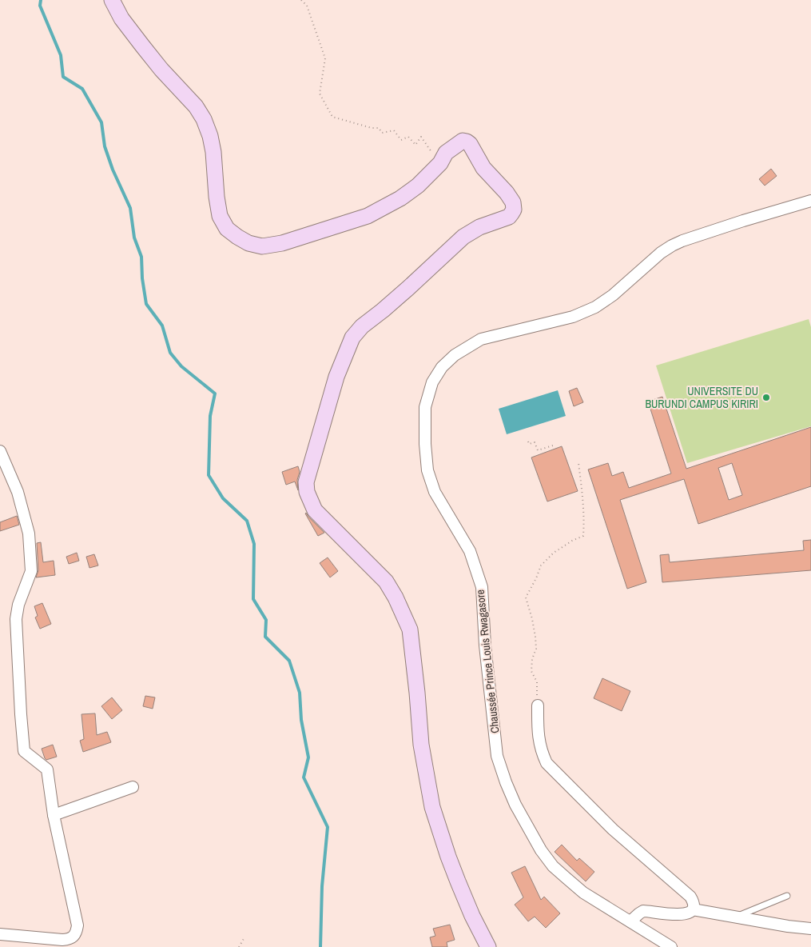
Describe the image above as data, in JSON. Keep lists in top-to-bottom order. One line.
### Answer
{"streets":{"street":["Chaussée Prince Louis Rwagasore"]},"places":["UNIVERSITE DU BURUNDI CAMPUS KIRIRI"]}
